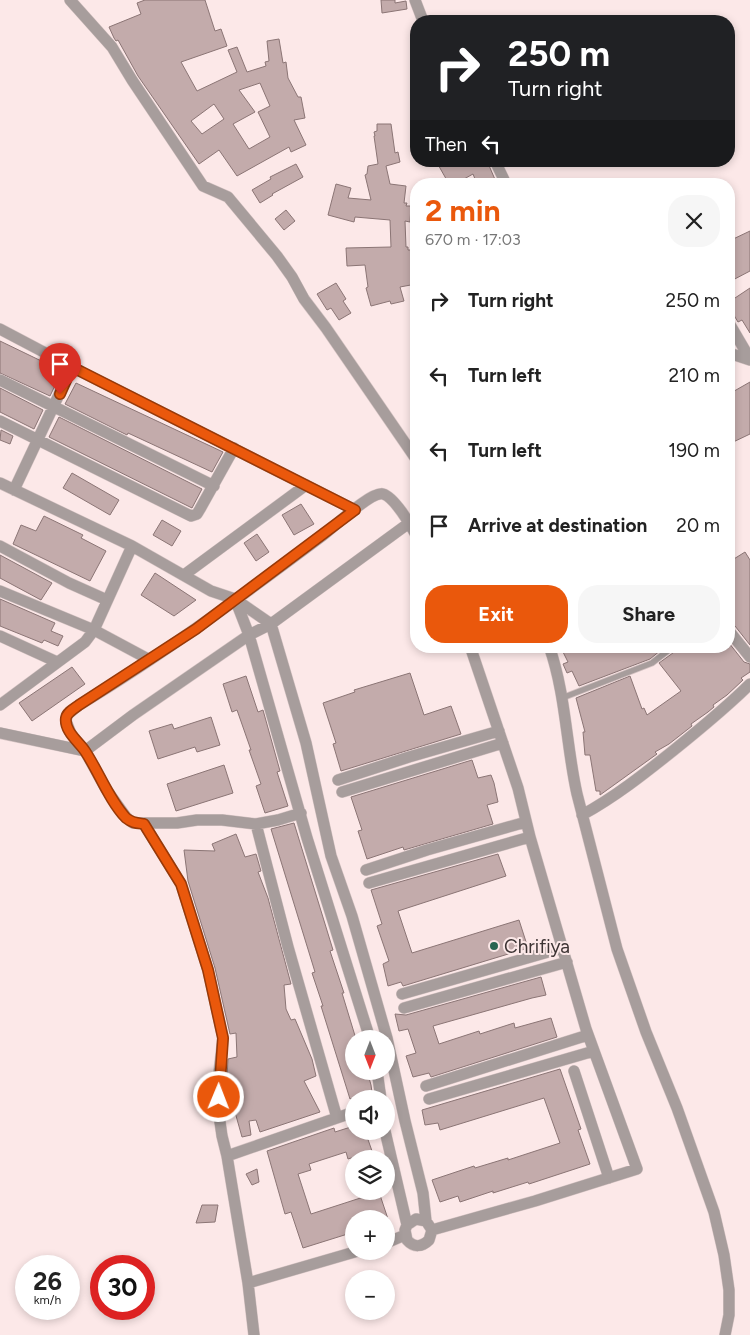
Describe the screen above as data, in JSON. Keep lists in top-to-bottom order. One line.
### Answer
{"places":["Chrifiya"],"north":"bottom","page":{"turn":["250 m","Turn right"],"then":"Then","heading":["2 min","670 m · 17:03"],"list":[{"name":"Turn right","value":"250 m"},{"name":"Turn left","value":"210 m"},{"name":"Turn left","value":"190 m"},{"name":"Arrive at destination","value":"20 m"}],"buttons":["Exit","Share"],"map_buttons":["+","−"],"speed":"26 km/h","limit":"30"}}
